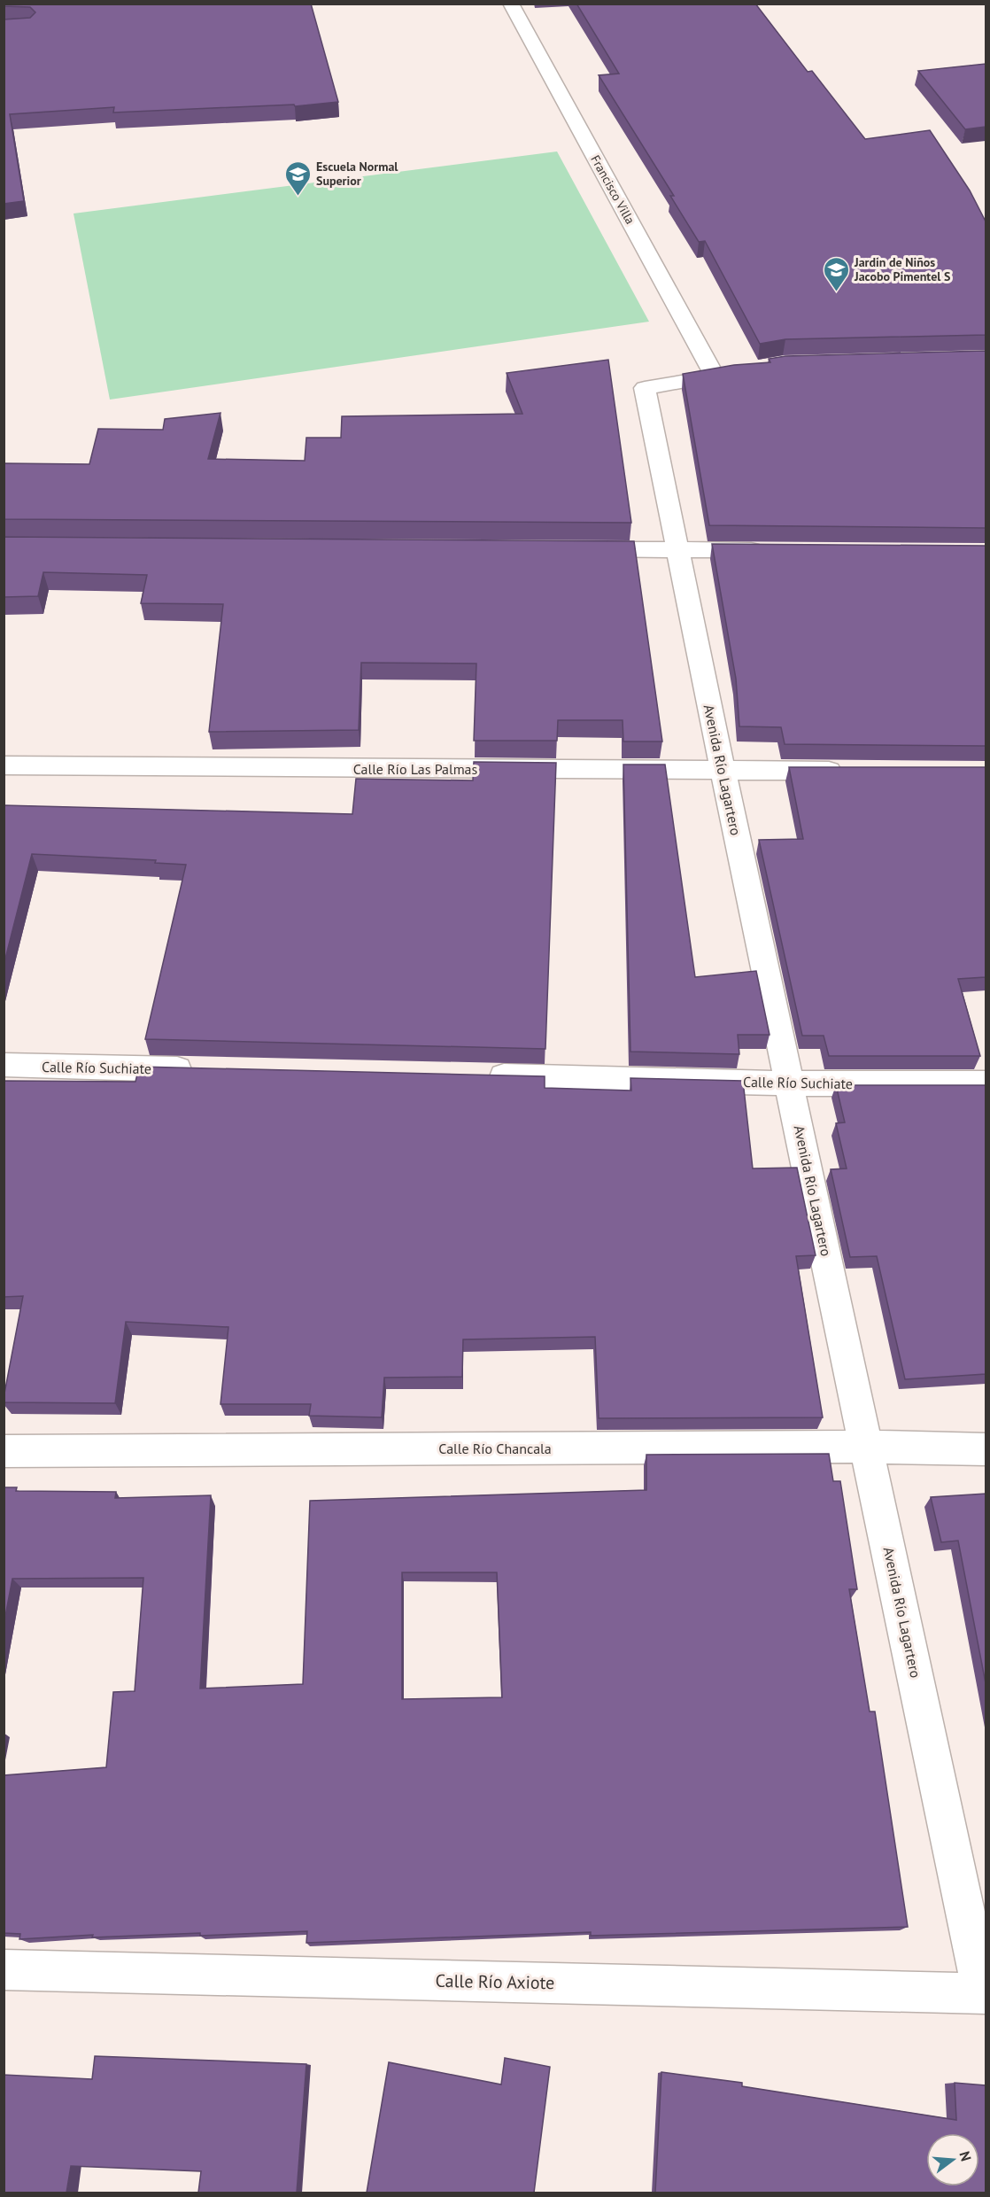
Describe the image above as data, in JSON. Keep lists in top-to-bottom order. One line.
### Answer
{"streets":{"street":["Francisco Villa","Calle Río Las Palmas","Avenida Río Lagartero","Calle Río Suchiate","Calle Río Chancala","Calle Río Axiote"]},"crossings":[["Francisco Villa","Avenida Río Lagartero"],["Calle Río Las Palmas","Avenida Río Lagartero"],["Avenida Río Lagartero","Calle Río Suchiate"],["Avenida Río Lagartero","Calle Río Chancala"],["Avenida Río Lagartero","Calle Río Axiote"]],"places":{"school or university":["Escuela Normal Superior","Jardin de Niños Jacobo Pimentel S"]},"north":"right"}
